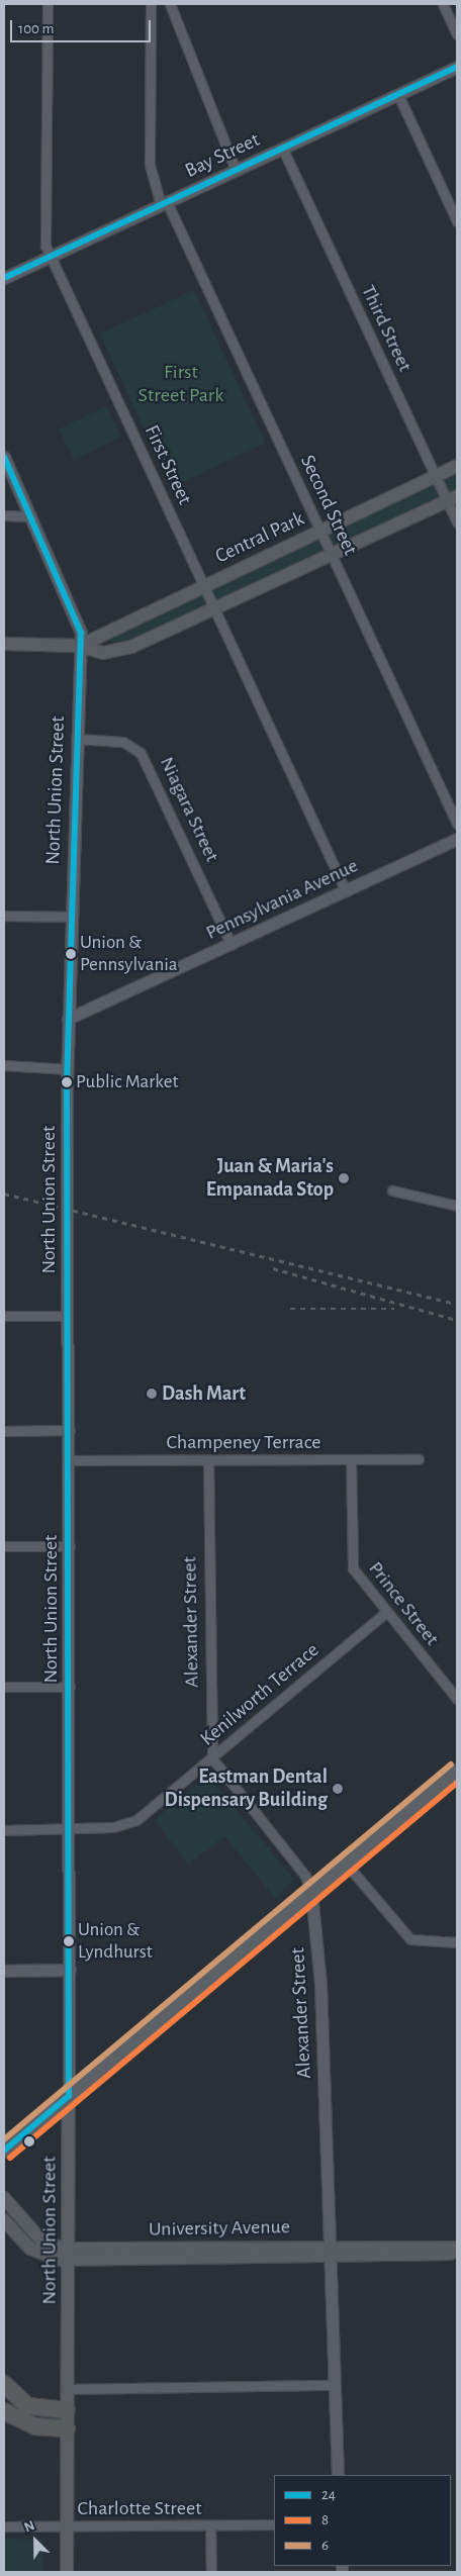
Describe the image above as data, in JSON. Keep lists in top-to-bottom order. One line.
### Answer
{"streets":{"main road":["Central Park","North Union Street","University Avenue"],"street":["Bay Street","Third Street","First Street","Second Street","Niagara Street","Pennsylvania Avenue","Champeney Terrace","Prince Street","Alexander Street","Kenilworth Terrace","Charlotte Street"]},"crossings":[["Bay Street","Third Street"],["Bay Street","First Street"],["Bay Street","Second Street"],["Third Street","Central Park"],["First Street","Central Park"],["First Street","Pennsylvania Avenue"],["Second Street","Central Park"],["Central Park","North Union Street"],["North Union Street","Niagara Street"],["North Union Street","Pennsylvania Avenue"],["North Union Street","Champeney Terrace"],["North Union Street","Kenilworth Terrace"],["North Union Street","University Avenue"],["North Union Street","Charlotte Street"],["Niagara Street","Pennsylvania Avenue"],["Champeney Terrace","Prince Street"],["Champeney Terrace","Alexander Street"],["Prince Street","Kenilworth Terrace"],["Alexander Street","Kenilworth Terrace"],["Alexander Street","University Avenue"]],"parks":["First Street Park"],"places":["Union & Pennsylvania","Public Market","Juan & Maria's Empanada Stop","Dash Mart","Eastman Dental Dispensary Building","Union & Lyndhurst"],"lines":["transit line 24","transit line 6","transit line 8"],"legend":["24","8","6"],"scale_bar":"100 m","north":"top left"}
